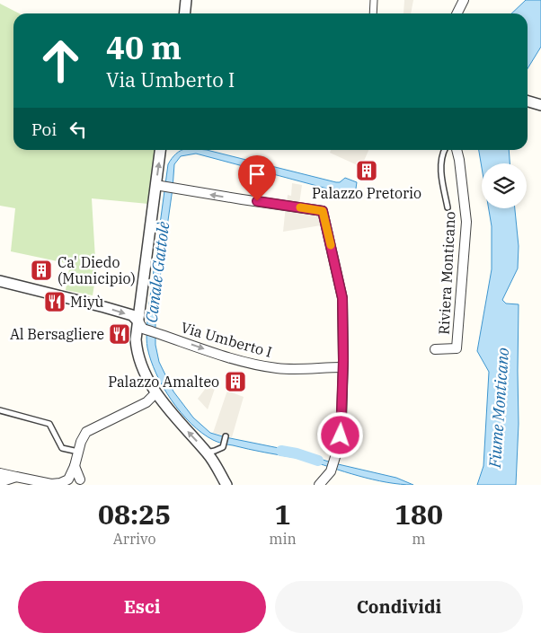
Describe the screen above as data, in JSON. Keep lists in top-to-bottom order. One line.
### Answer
{"streets":{"street":["Riviera Monticano","Via Umberto I"]},"one_way":["Via Umberto I"],"water":["Canale Gattolè","Fiume Monticano"],"places":{"building":["Palazzo Pretorio","Ca' Diedo (Municipio)","Palazzo Amalteo"],"restaurant":["Miyù","Al Bersagliere"]},"page":{"turn":["40 m","Via Umberto I"],"then":"Poi","eta":["08:25","Arrivo","1","min","180","m"],"buttons":["Esci","Condividi"]}}
